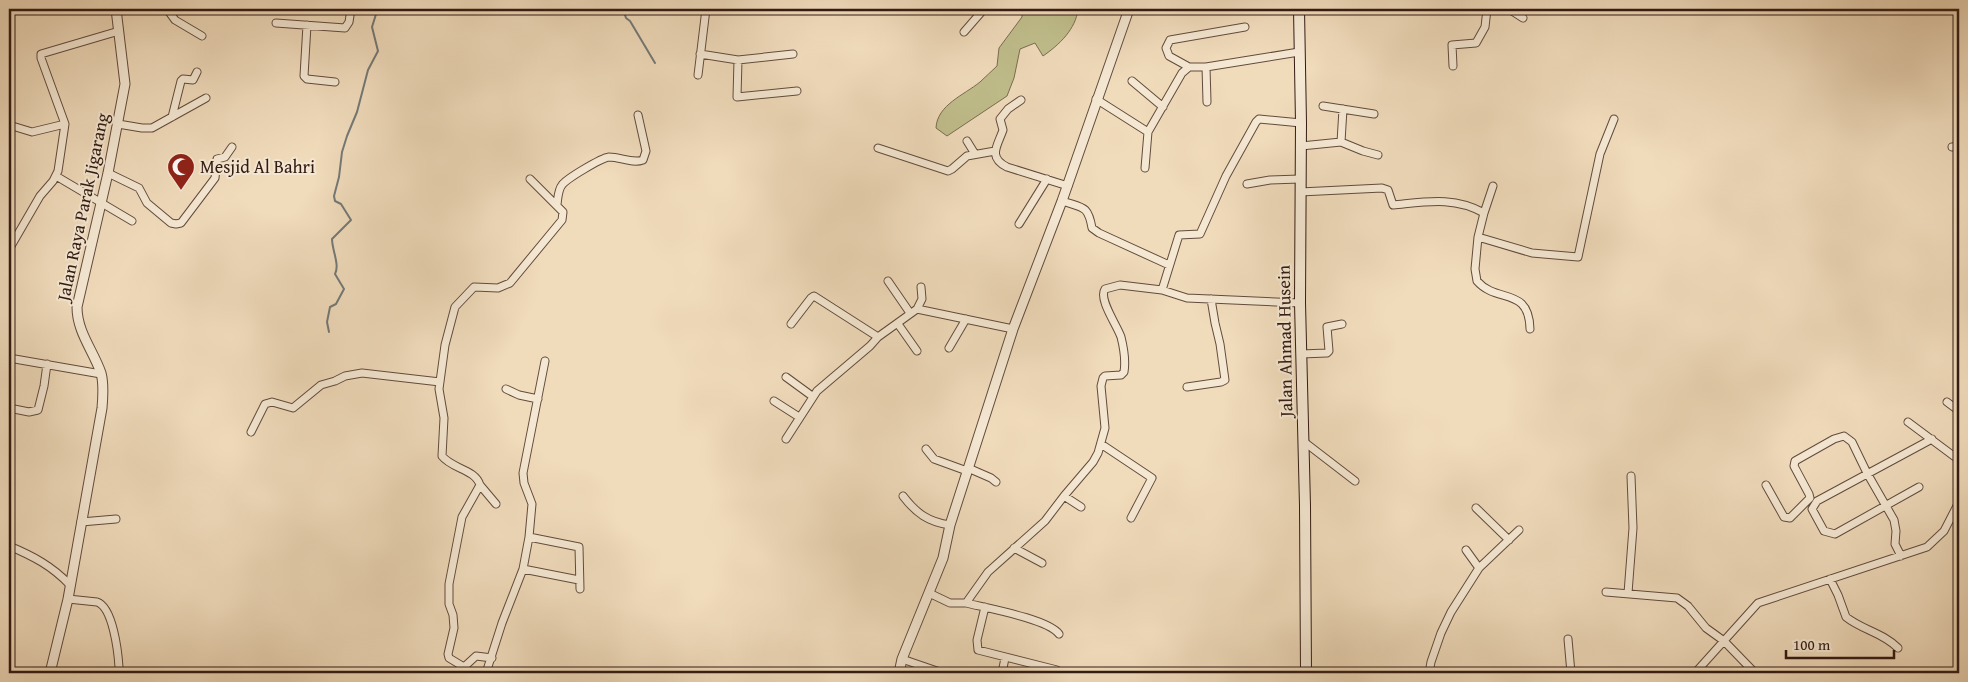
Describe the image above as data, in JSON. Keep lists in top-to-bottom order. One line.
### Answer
{"streets":{"main road":["Jalan Ahmad Husein"],"street":["Jalan Raya Parak Jigarang"]},"places":{"mosque":["Mesjid Al Bahri"]},"scale_bar":"100 m"}
